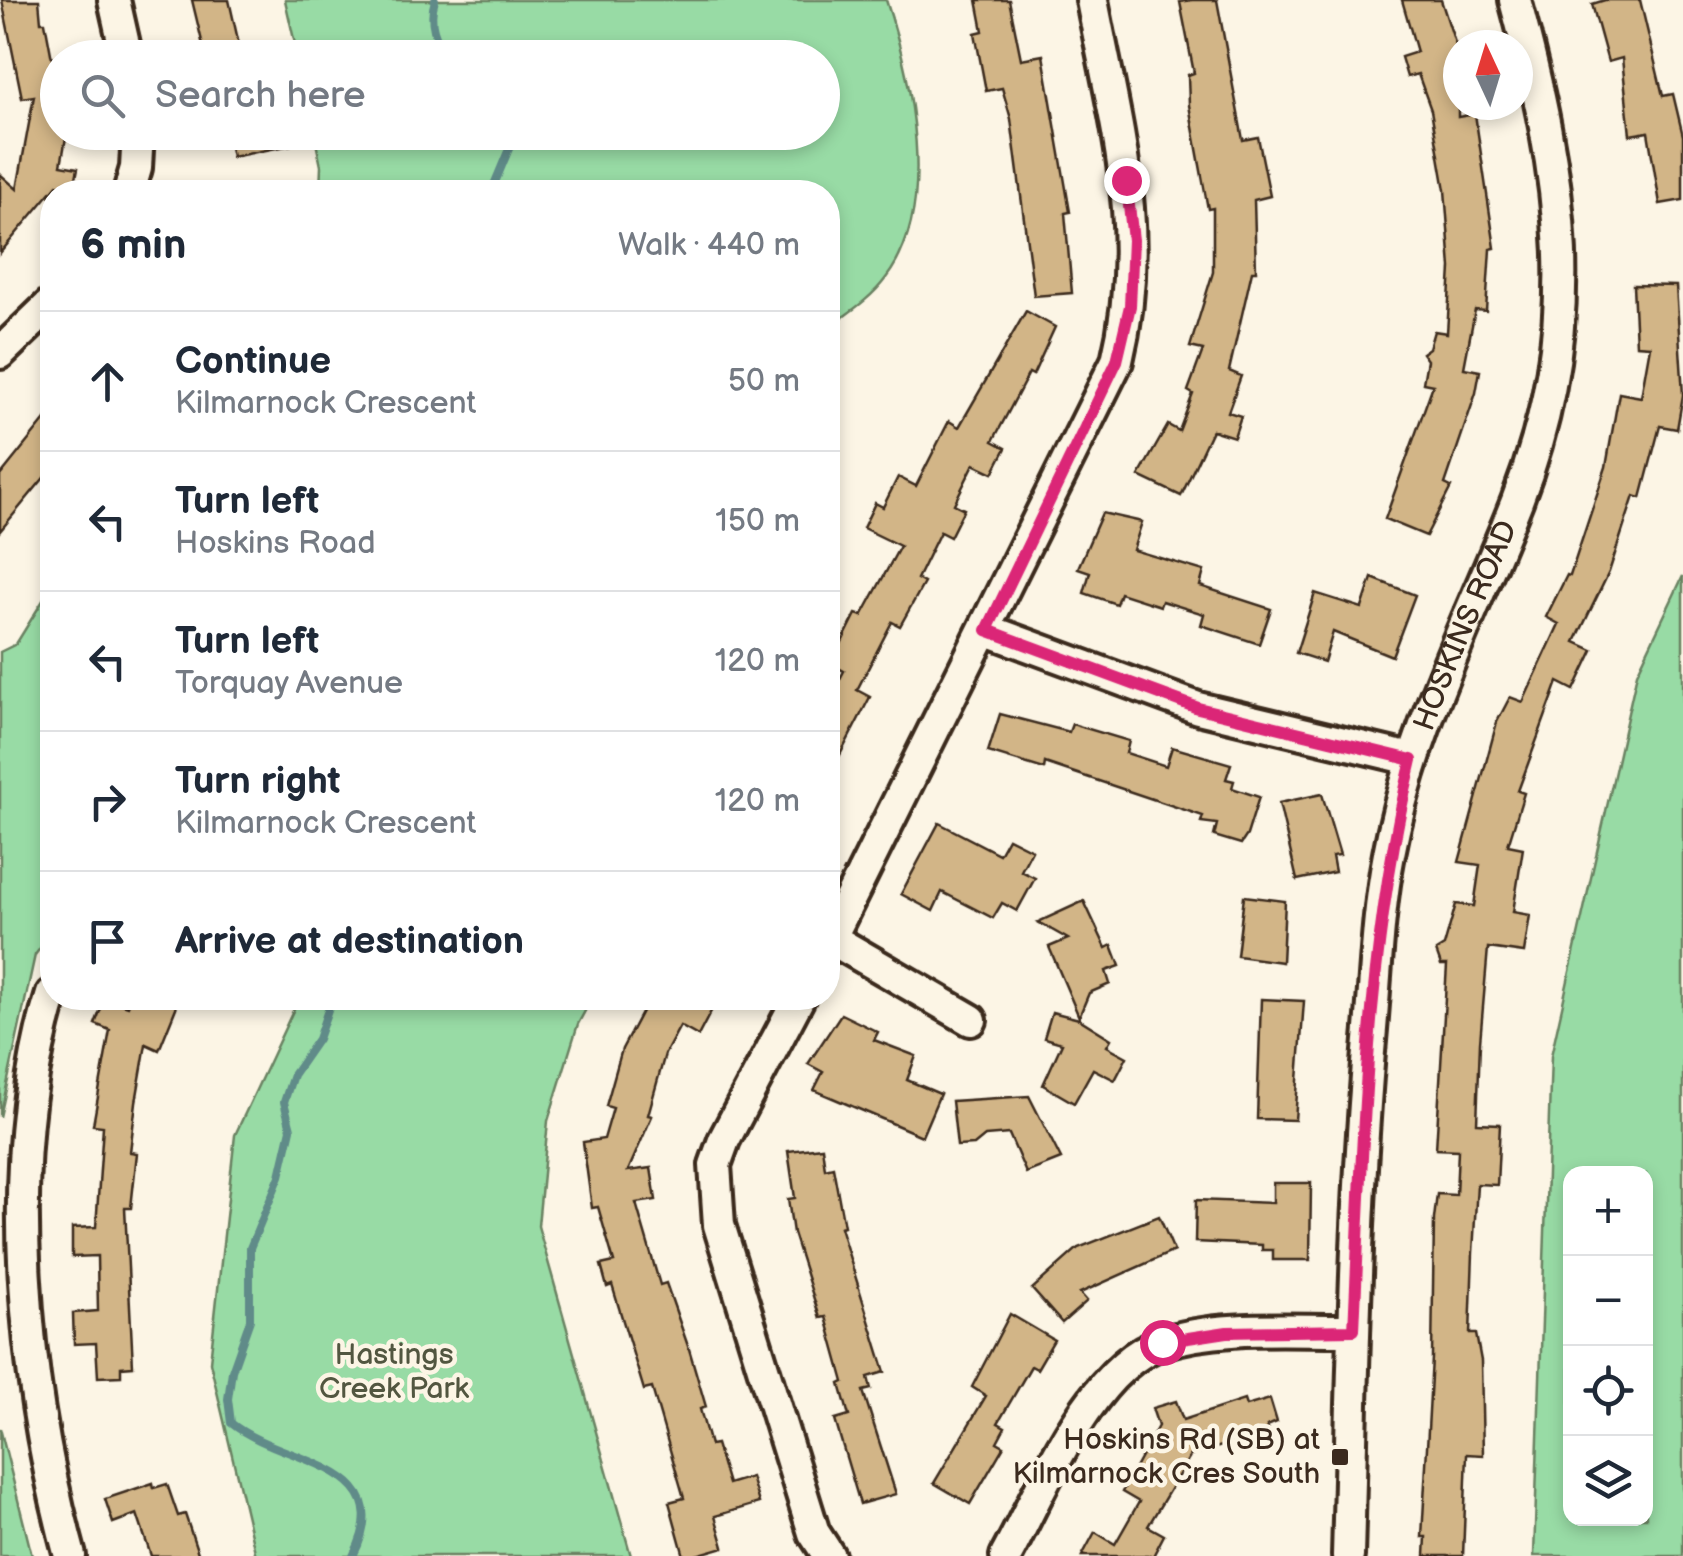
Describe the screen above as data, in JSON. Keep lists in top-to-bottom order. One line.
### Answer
{"streets":{"street":["HOSKINS ROAD"]},"parks":["Hastings Creek Park"],"places":{"transit":["Hoskins Rd (SB) at Kilmarnock Cres South"]},"north":"top","page":{"search":"Search here","heading":["6 min","Walk · 440 m"],"list":[["Continue","Kilmarnock Crescent","50 m"],["Turn left","Hoskins Road","150 m"],["Turn left","Torquay Avenue","120 m"],["Turn right","Kilmarnock Crescent","120 m"],"Arrive at destination"],"map_buttons":["+","−"]}}
